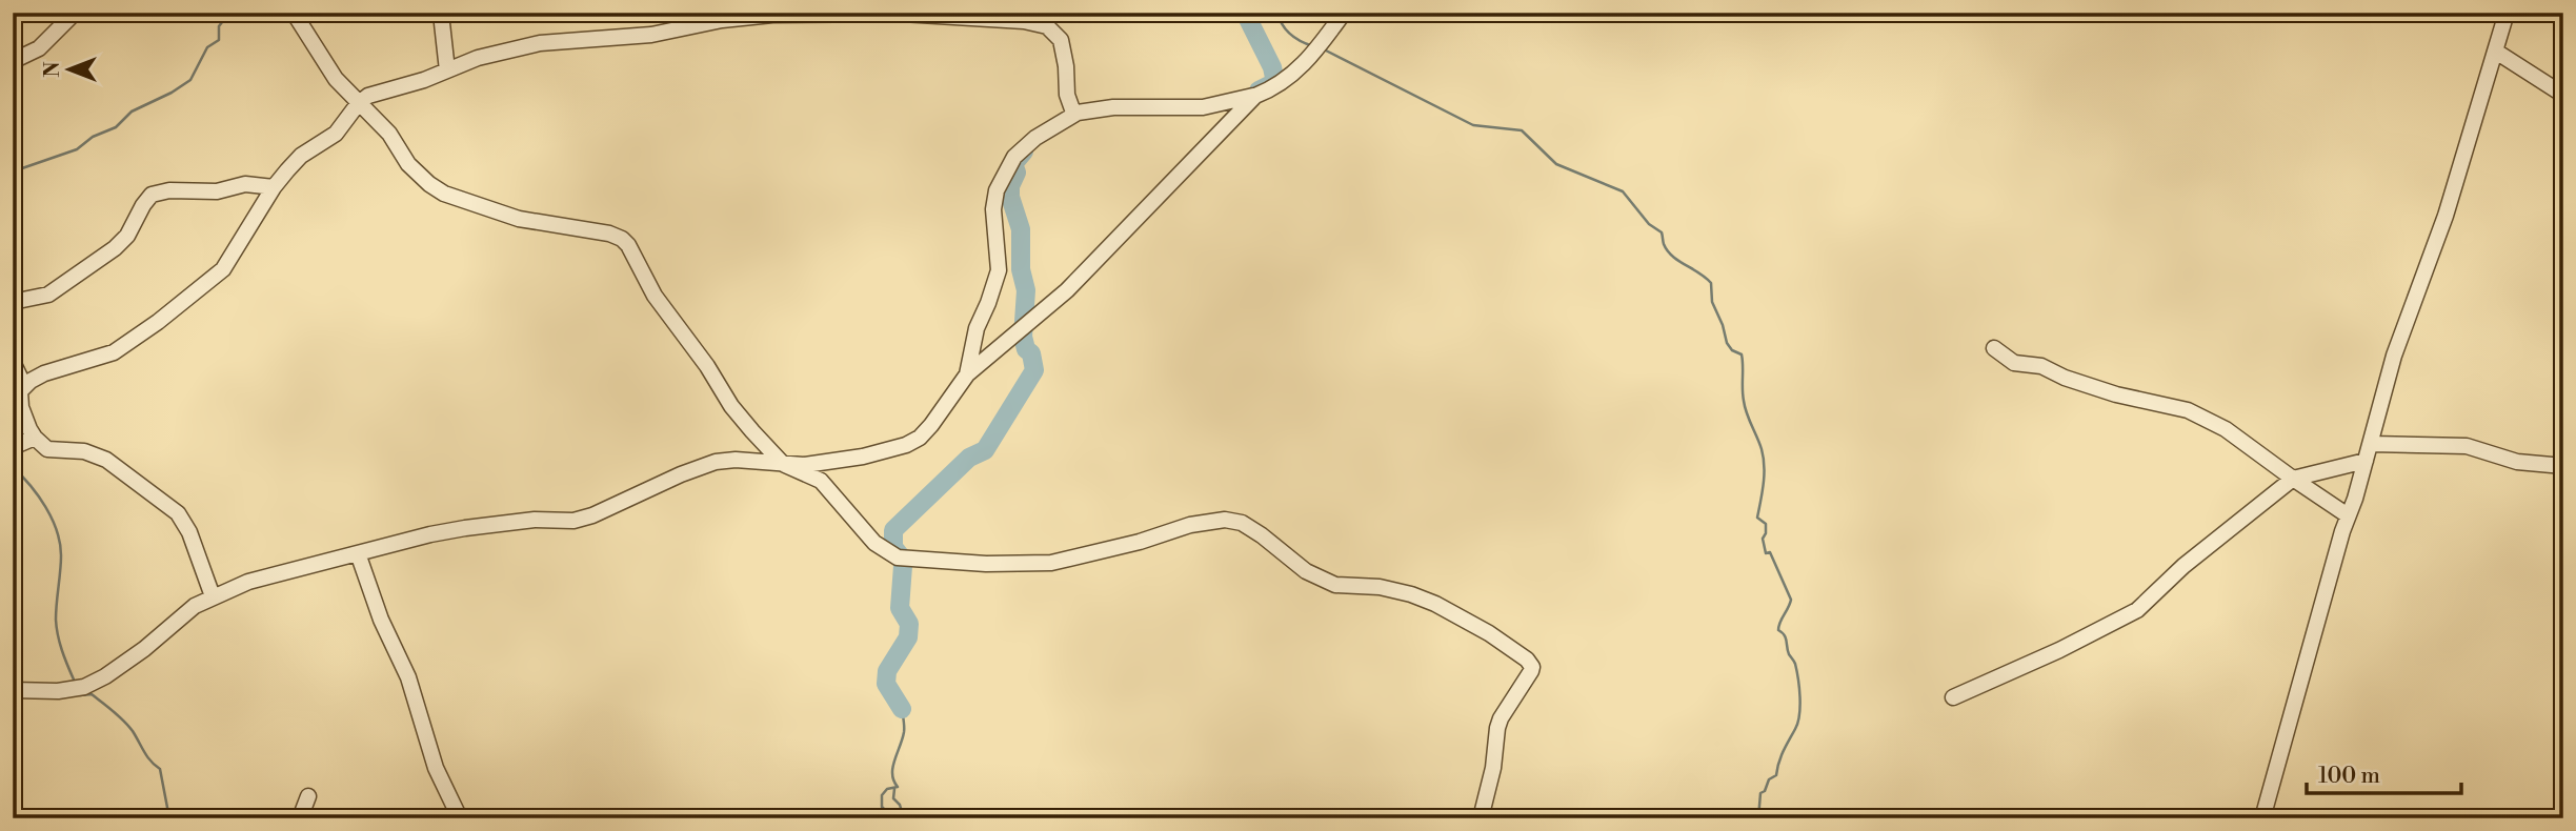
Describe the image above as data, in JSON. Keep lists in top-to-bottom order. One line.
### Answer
{"scale_bar":"100 m","north":"left"}
